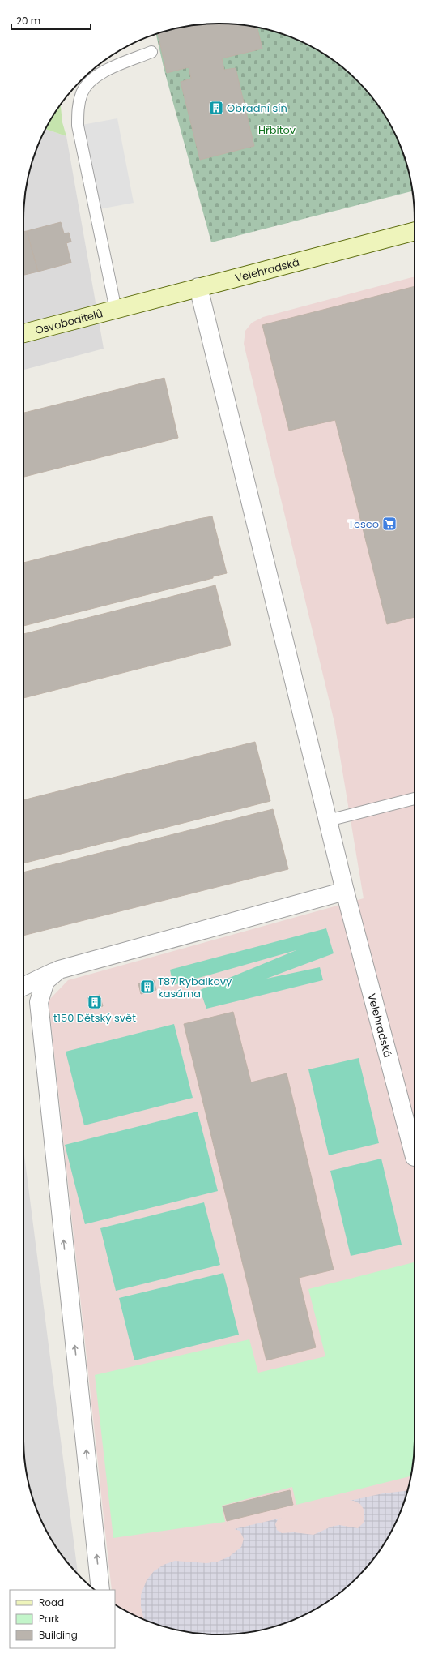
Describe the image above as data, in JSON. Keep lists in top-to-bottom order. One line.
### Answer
{"streets":{"main road":["Velehradská","Osvoboditelů"]},"crossings":[["Velehradská","Osvoboditelů"]],"parks":["Hřbitov"],"places":{"building":["Obřadní síň","T87 Rybalkovy kasárna","t150 Dětský svět"],"supermarket":["Tesco"]},"legend":["Road","Park","Building"],"scale_bar":"20 m"}
